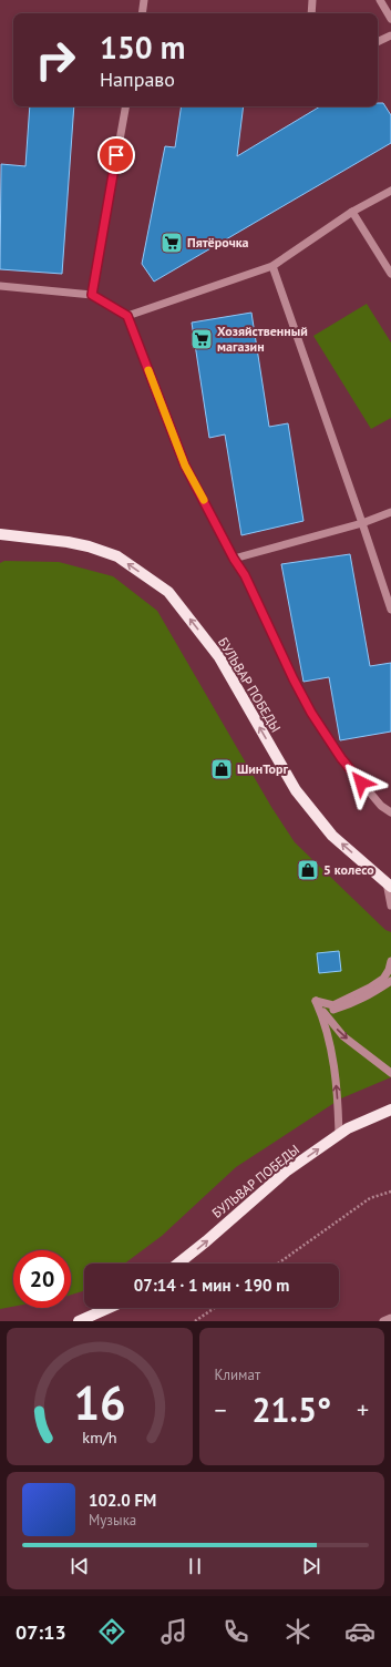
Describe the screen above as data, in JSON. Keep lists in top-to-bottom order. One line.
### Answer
{"streets":{"main road":["БУЛЬВАР ПОБЕДЫ"]},"places":{"supermarket":["Пятёрочка","Хозяйственный магазин"],"shop":["ШинТорг","5 колесо"]},"page":{"turn":["150 m","Направо"],"limit":"20","trip":"07:14 · 1 мин · 190 m","tile":"Климат","heat":["−","21.5°","+"],"song":["102.0 FM","Музыка"],"tabs":"07:13","gauge":["16","km/h"]}}
